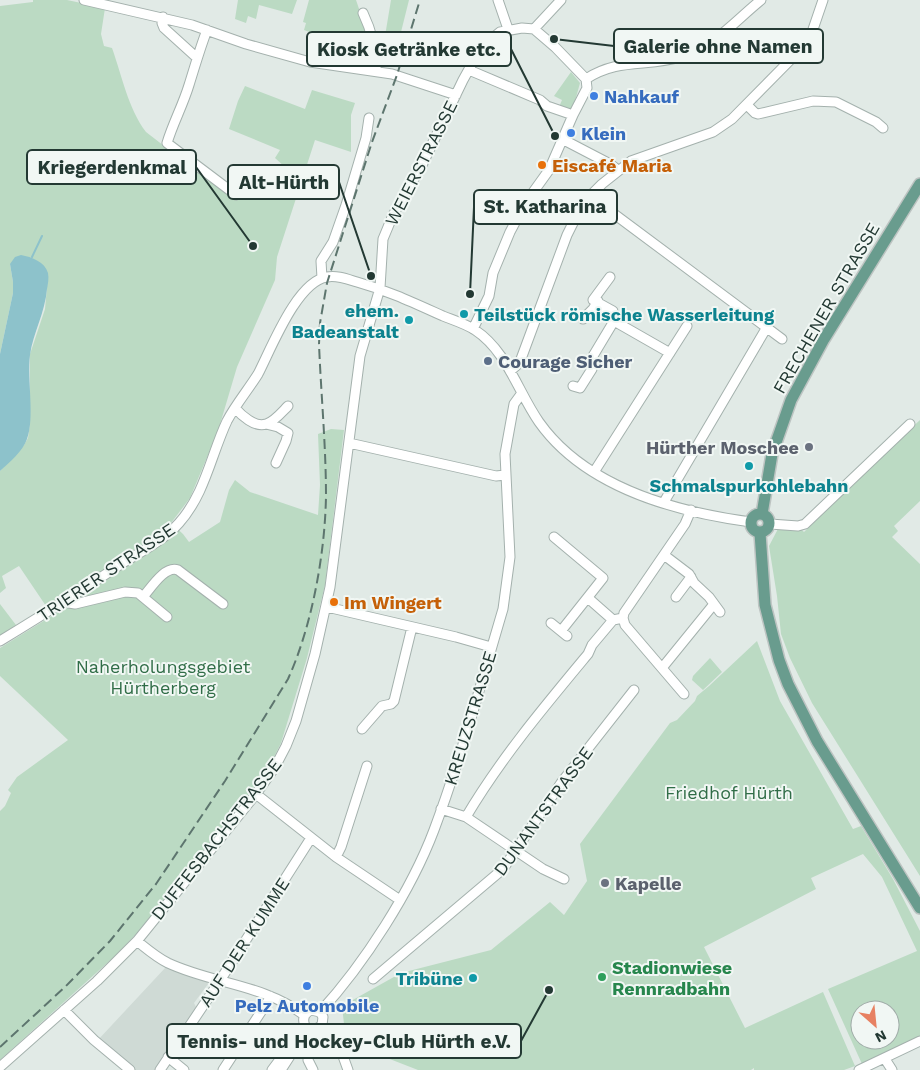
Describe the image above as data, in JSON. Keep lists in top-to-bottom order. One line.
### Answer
{"streets":{"main road":["FRECHENER STRASSE"],"street":["WEIERSTRASSE","TRIERER STRASSE","KREUZSTRASSE","DUNANTSTRASSE","DUFFESBACHSTRASSE","AUF DER KUMME"]},"crossings":[["WEIERSTRASSE","DUFFESBACHSTRASSE"]],"parks":["Naherholungsgebiet Hürtherberg","Friedhof Hürth"],"places":["Galerie ohne Namen","Nahkauf","Klein","Kiosk Getränke etc.","Eiscafé Maria","Kriegerdenkmal","Alt-Hürth","St. Katharina","Teilstück römische Wasserleitung","ehem. Badeanstalt","Courage Sicher","Hürther Moschee","Schmalspurkohlebahn","Im Wingert","Kapelle","Stadionwiese Rennradbahn","Tribüne","Pelz Automobile","Tennis- und Hockey-Club Hürth e.V."],"north":"bottom right"}
